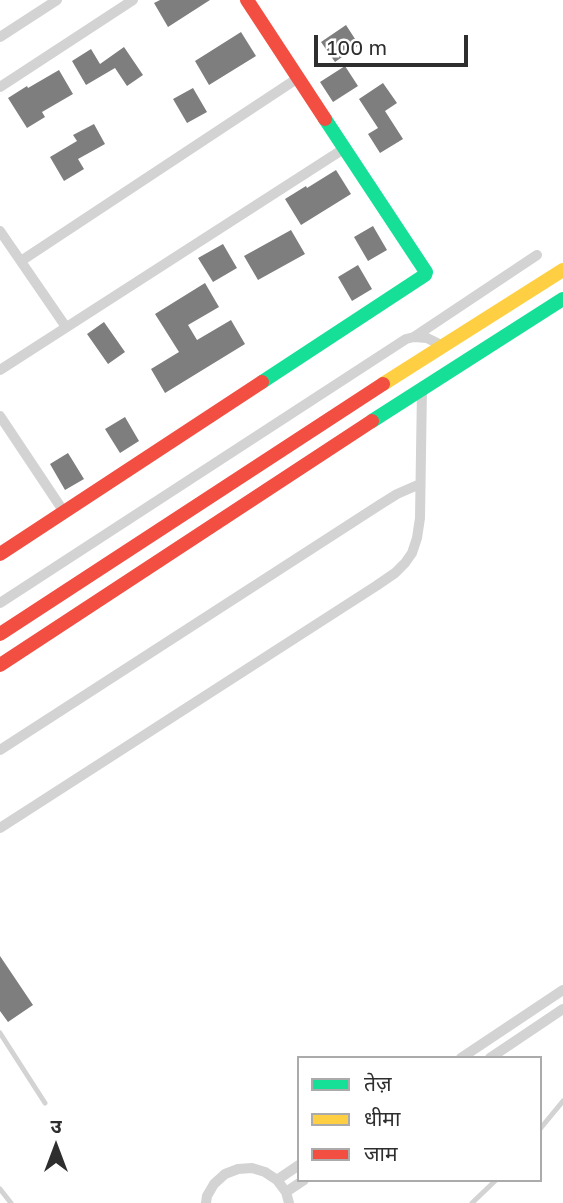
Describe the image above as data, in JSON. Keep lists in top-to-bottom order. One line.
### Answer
{"legend":["तेज़","धीमा","जाम"],"scale_bar":"100 m","north":"top"}
